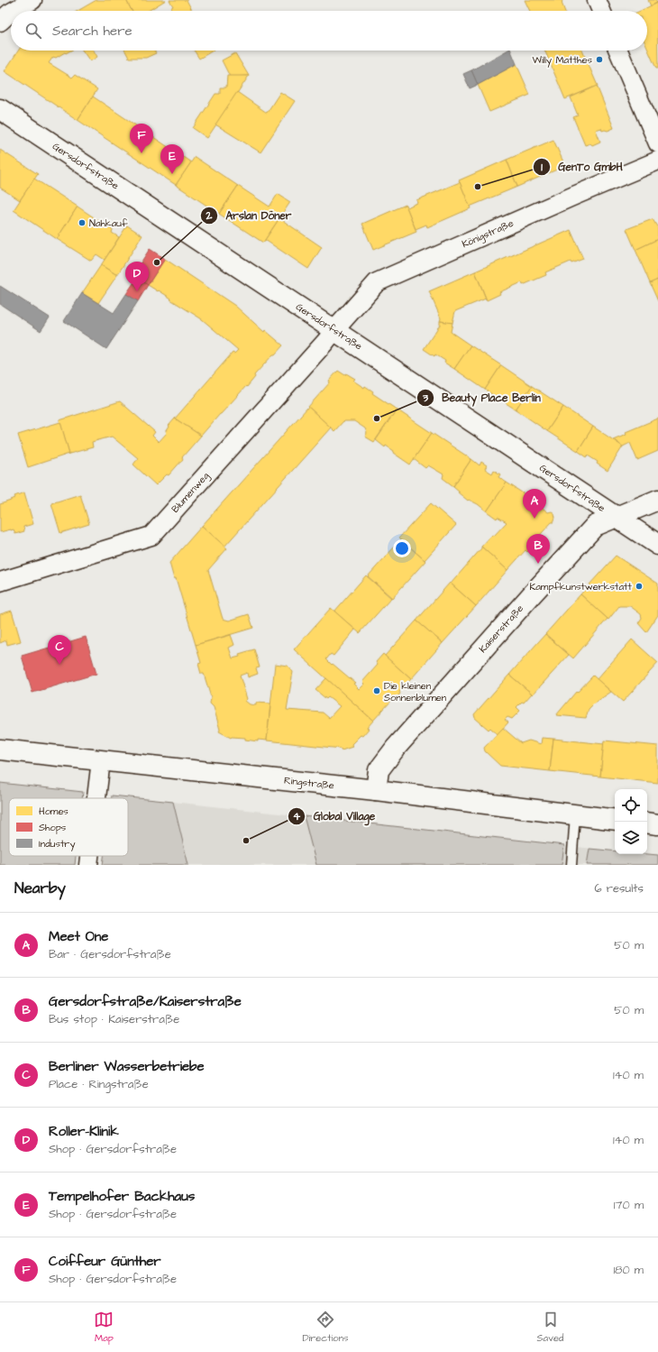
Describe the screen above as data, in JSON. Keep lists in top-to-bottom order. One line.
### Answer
{"streets":{"street":["Gersdorfstraße","Königstraße","Blumenweg","Kaiserstraße","Ringstraße"]},"crossings":[["Gersdorfstraße","Königstraße"],["Gersdorfstraße","Blumenweg"],["Gersdorfstraße","Kaiserstraße"],["Königstraße","Blumenweg"],["Kaiserstraße","Ringstraße"]],"places":["Willy Matthes","GenTo GmbH","Nahkauf","Arslan Döner","Beauty Place Berlin","Kampfkunstwerkstatt","Die kleinen Sonnenblumen","Global Village"],"legend":["Homes","Shops","Industry"],"page":{"search":"Search here","pins":["F","E","D","A","B","C"],"heading":["Nearby","6 results"],"list":[{"mark":"A","name":"Meet One","note":"Bar · Gersdorfstraße","value":"50 m"},{"mark":"B","name":"Gersdorfstraße/Kaiserstraße","note":"Bus stop · Kaiserstraße","value":"50 m"},{"mark":"C","name":"Berliner Wasserbetriebe","note":"Place · Ringstraße","value":"140 m"},{"mark":"D","name":"Roller-Klinik","note":"Shop · Gersdorfstraße","value":"140 m"},{"mark":"E","name":"Tempelhofer Backhaus","note":"Shop · Gersdorfstraße","value":"170 m"},{"mark":"F","name":"Coiffeur Günther","note":"Shop · Gersdorfstraße","value":"180 m"}],"nav":["Map","Directions","Saved"]}}
